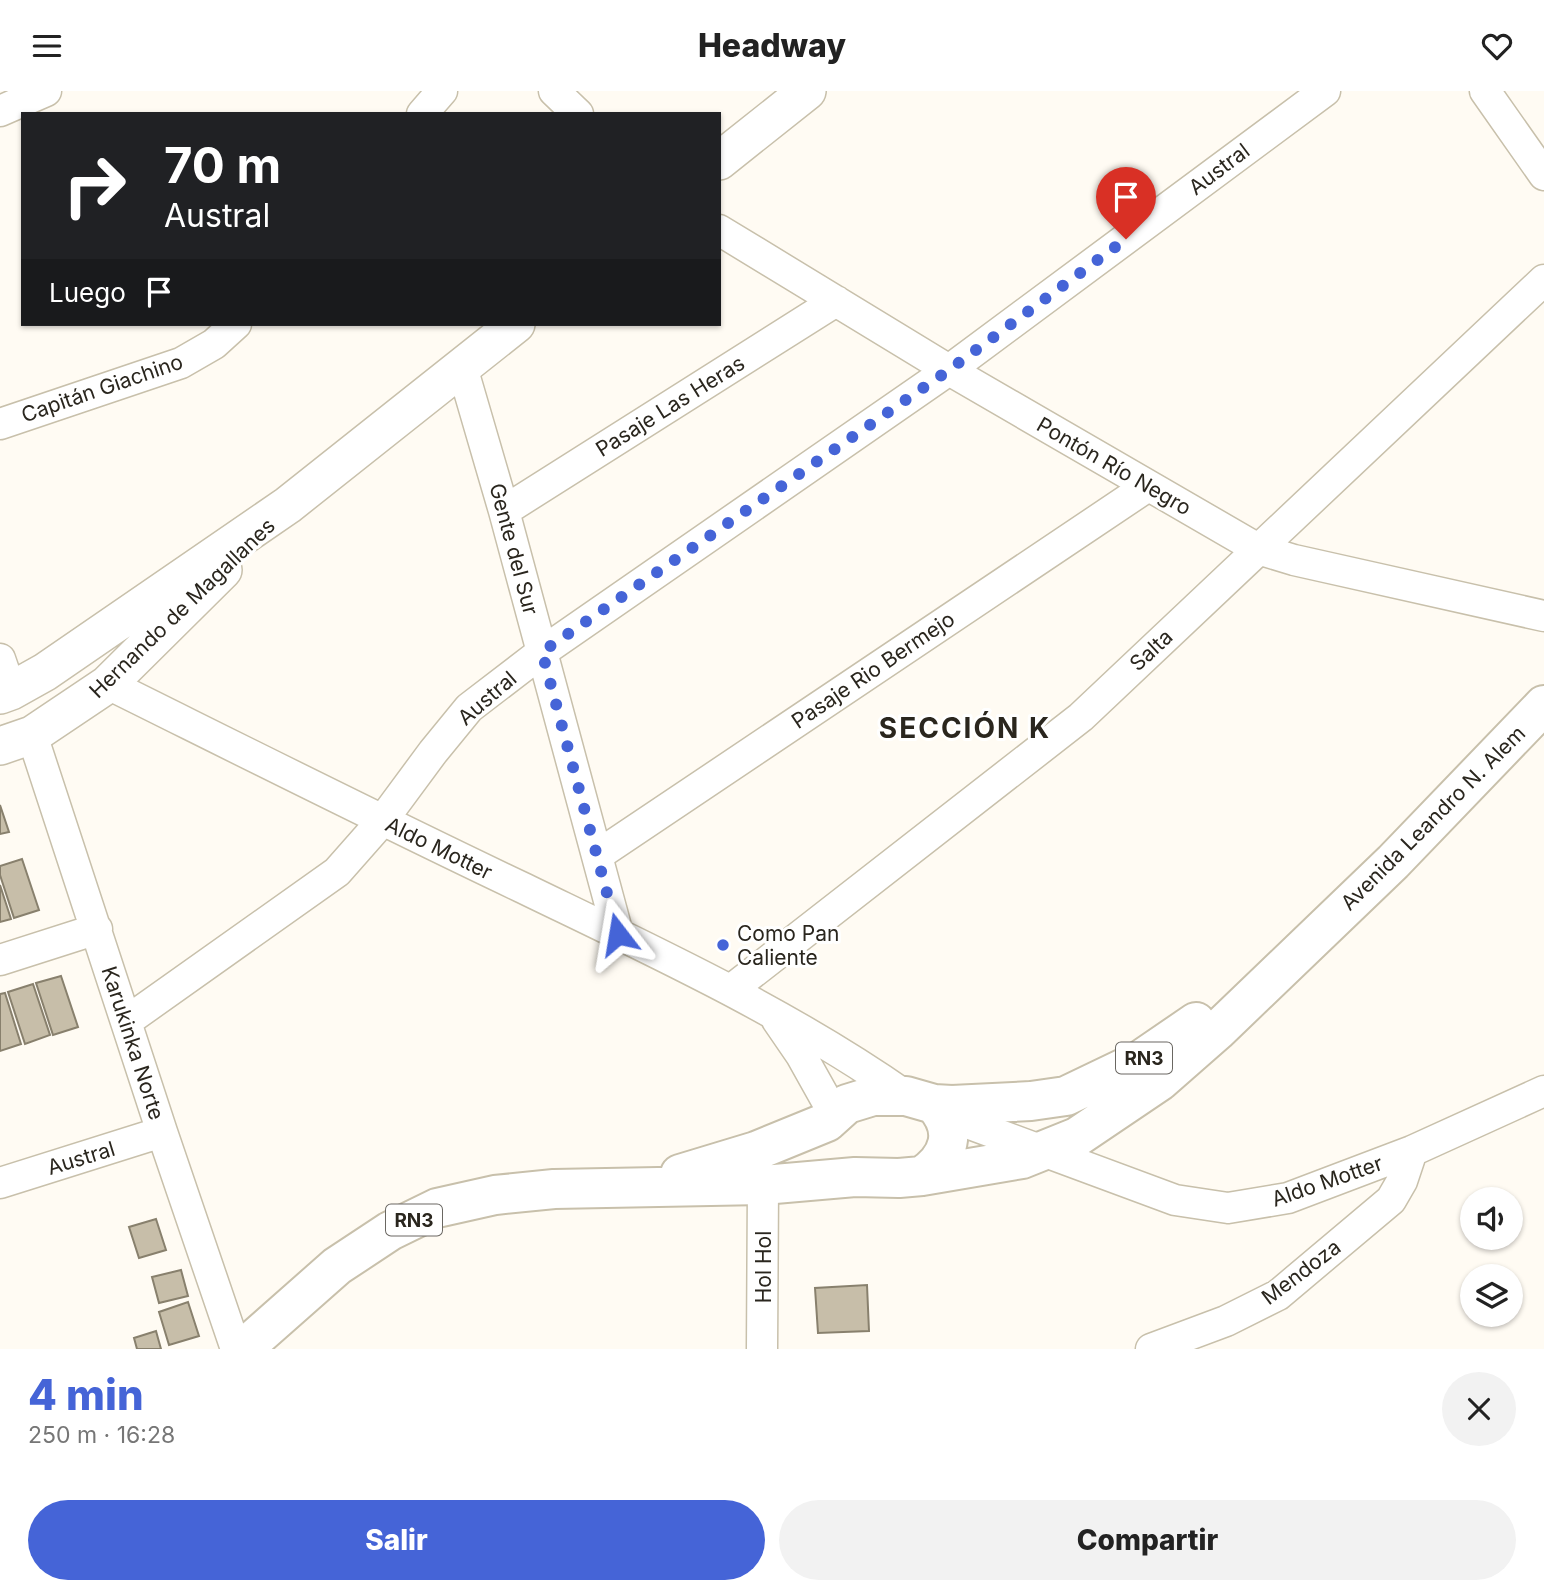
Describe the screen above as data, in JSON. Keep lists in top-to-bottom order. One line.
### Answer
{"streets":{"highway":["Avenida Leandro N. Alem","RN3"],"main road":["Hernando de Magallanes"],"street":["Austral","Capitán Giachino","Pasaje Las Heras","Pontón Río Negro","Gente del Sur","Salta","Pasaje Rio Bermejo","Aldo Motter","Karukinka Norte","Hol Hol","Mendoza"]},"crossings":[["Austral","Pontón Río Negro"],["Austral","Gente del Sur"],["Austral","Aldo Motter"],["Austral","Karukinka Norte"],["Pasaje Las Heras","Pontón Río Negro"],["Pasaje Las Heras","Gente del Sur"],["Pontón Río Negro","Salta"],["Pontón Río Negro","Pasaje Rio Bermejo"],["Gente del Sur","Hernando de Magallanes"],["Gente del Sur","Pasaje Rio Bermejo"],["Gente del Sur","Aldo Motter"],["Hernando de Magallanes","Aldo Motter"],["Hernando de Magallanes","Karukinka Norte"],["Salta","Aldo Motter"],["Avenida Leandro N. Alem","Aldo Motter"],["Avenida Leandro N. Alem","Hol Hol"],["Aldo Motter","Mendoza"]],"districts":["SECCIÓN K"],"places":["Como Pan Caliente"],"page":{"header":"Headway","turn":["70 m","Austral"],"then":"Luego","heading":["4 min","250 m · 16:28"],"buttons":["Salir","Compartir"]}}
